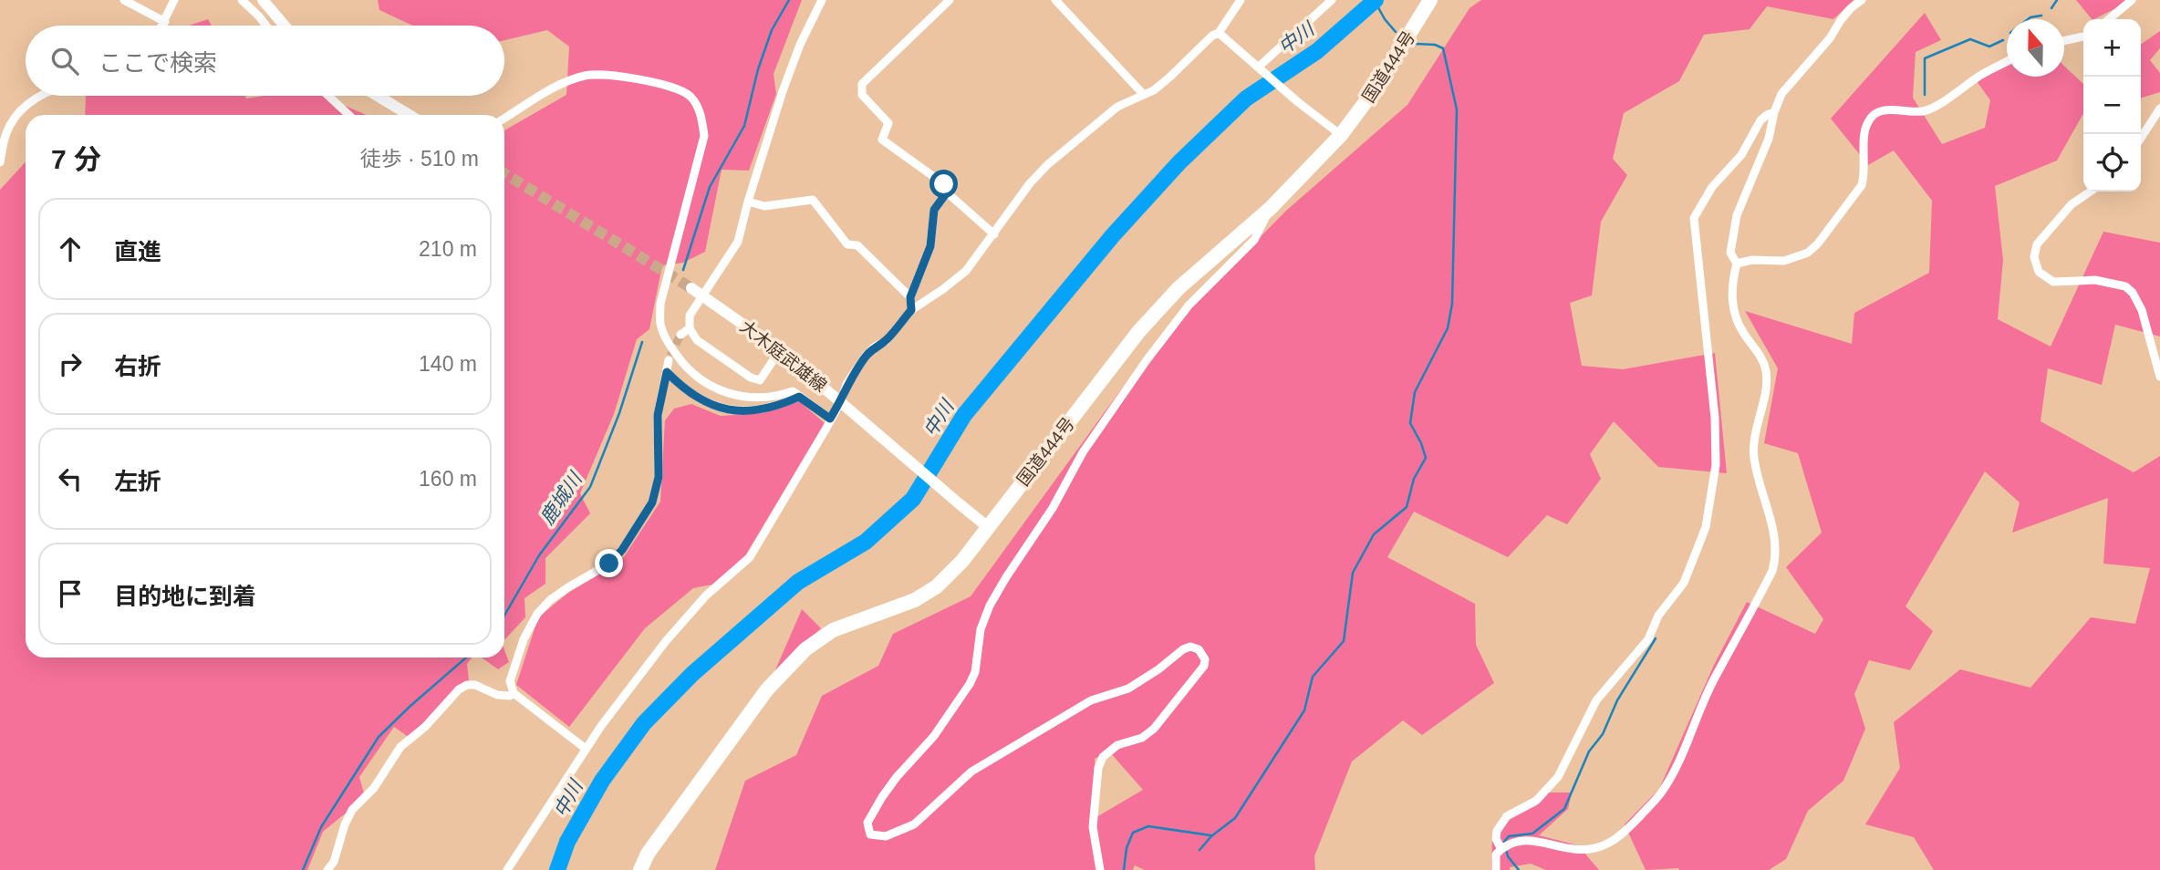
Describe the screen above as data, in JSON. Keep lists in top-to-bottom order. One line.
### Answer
{"streets":{"highway":["国道444号"],"main road":["大木庭武雄線"]},"crossings":[["国道444号","大木庭武雄線"]],"water":["中川","鹿城川"],"north":"top","page":{"map_buttons":["+","−"],"search":"ここで検索","heading":["7 分","徒歩 · 510 m"],"list":[["直進","210 m"],["右折","140 m"],["左折","160 m"],"目的地に到着"]}}
